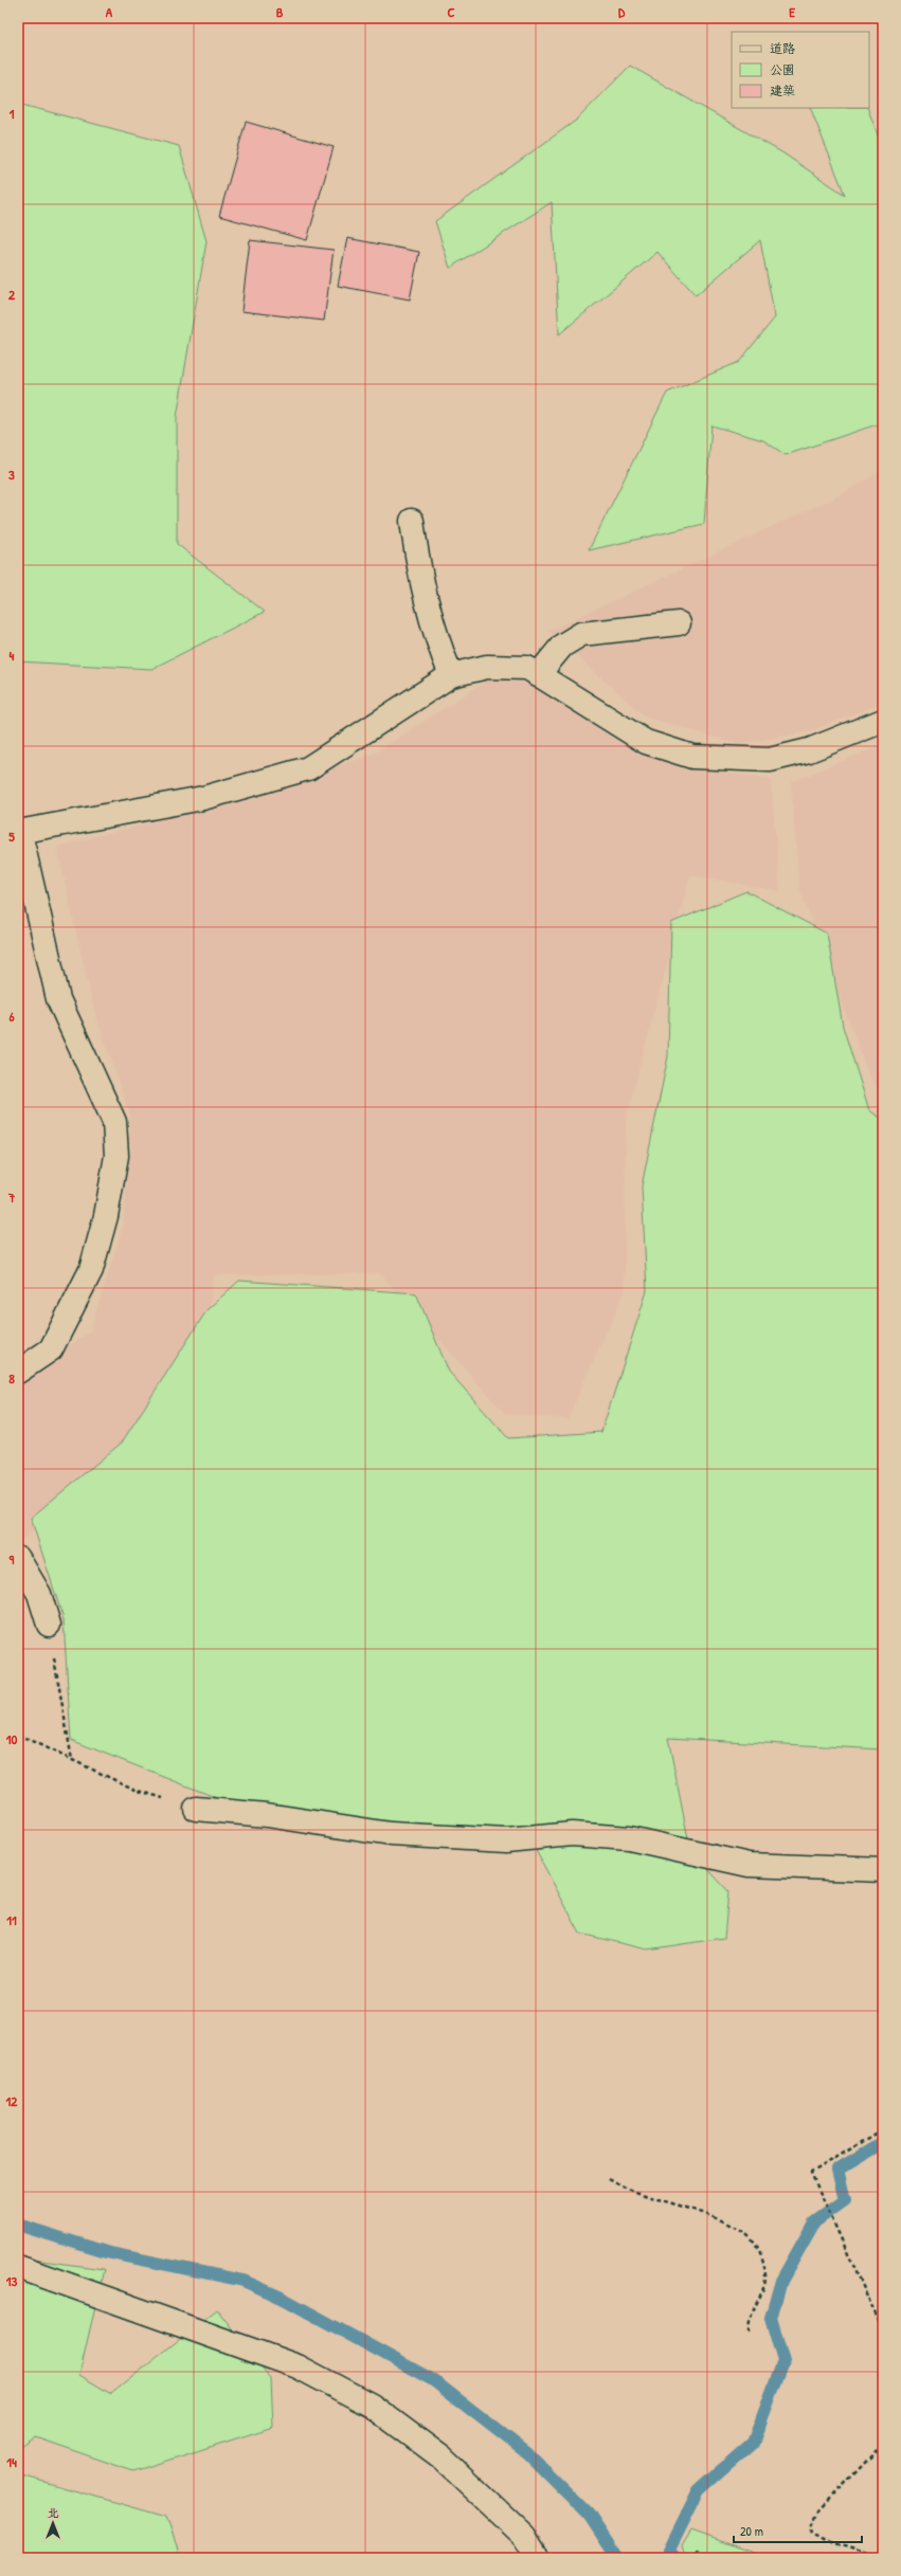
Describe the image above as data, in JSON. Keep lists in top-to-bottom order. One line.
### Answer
{"legend":["道路","公園","建築"],"scale_bar":"20 m","north":"top","grid":{"columns":["A","B","C","D","E"],"rows":["1","2","3","4","5","6","7","8","9","10","11","12","13","14"]}}
